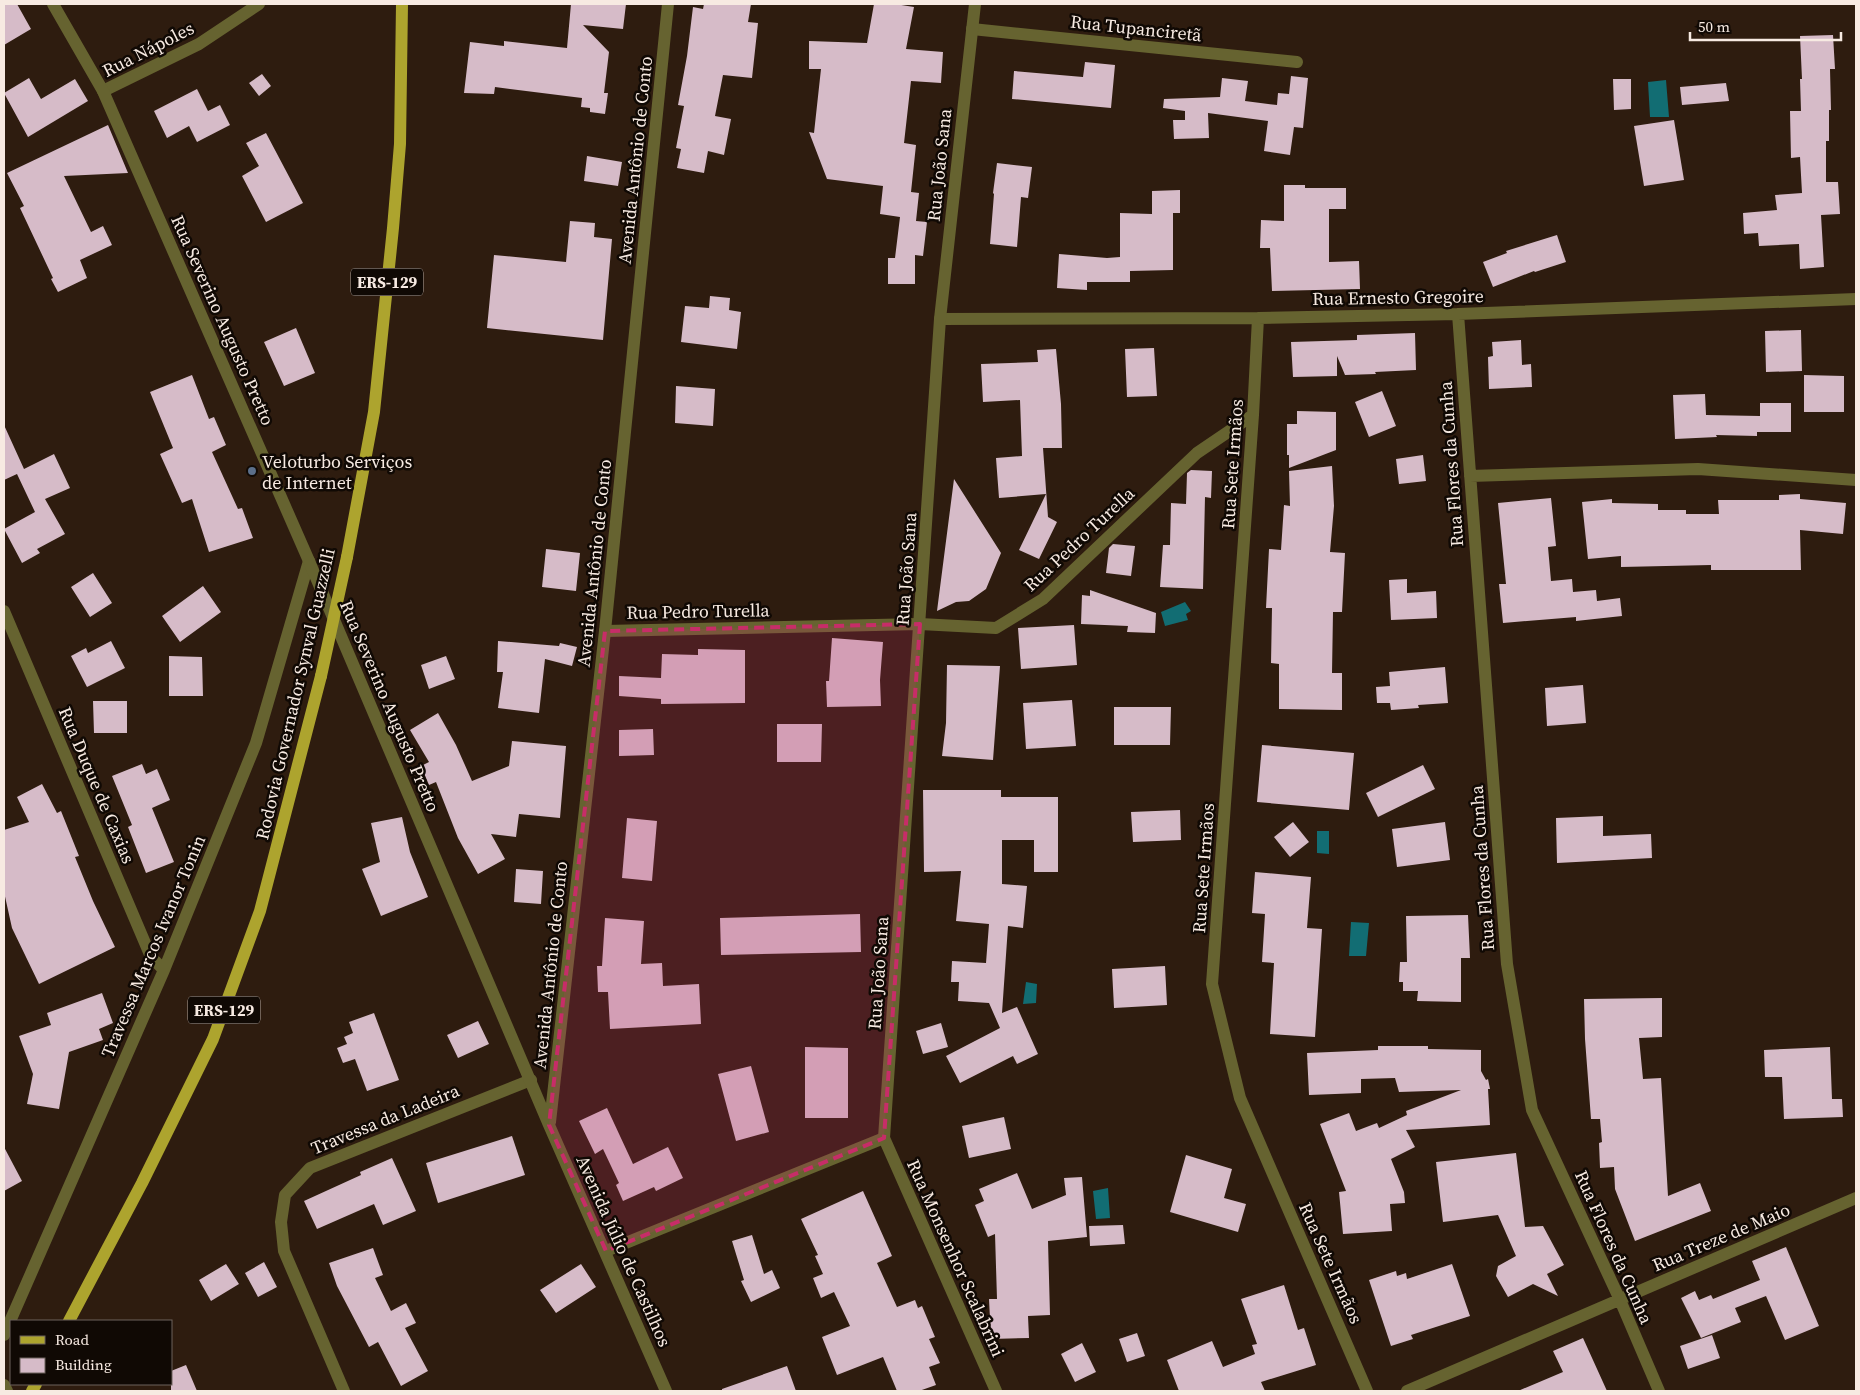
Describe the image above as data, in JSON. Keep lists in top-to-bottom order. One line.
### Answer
{"streets":{"main road":["ERS-129","Rodovia Governador Synval Guazzelli"],"street":["Rua Tupanciretã","Rua Nápoles","Avenida Antônio de Conto","Rua João Sana","Rua Ernesto Gregoire","Rua Severino Augusto Pretto","Rua Sete Irmãos","Rua Flores da Cunha","Rua Pedro Turella","Rua Duque de Caxias","Travessa Marcos Ivanor Tonin","Travessa da Ladeira","Rua Treze de Maio","Avenida Júlio de Castilhos","Rua Monsenhor Scalabrini"]},"crossings":[["Rua Tupanciretã","Rua João Sana"],["Rua Nápoles","Rua Severino Augusto Pretto"],["Avenida Antônio de Conto","Rua Severino Augusto Pretto"],["Avenida Antônio de Conto","Rua Pedro Turella"],["Avenida Antônio de Conto","Avenida Júlio de Castilhos"],["Rua João Sana","Rua Ernesto Gregoire"],["Rua João Sana","Rua Pedro Turella"],["Rua João Sana","Rua Monsenhor Scalabrini"],["Rua Ernesto Gregoire","Rua Sete Irmãos"],["Rua Ernesto Gregoire","Rua Flores da Cunha"],["Rua Severino Augusto Pretto","Travessa Marcos Ivanor Tonin"],["Rua Severino Augusto Pretto","Travessa da Ladeira"],["Rua Severino Augusto Pretto","Avenida Júlio de Castilhos"],["Rua Sete Irmãos","Rua Pedro Turella"],["Rua Flores da Cunha","Rua Treze de Maio"],["Rua Duque de Caxias","Travessa Marcos Ivanor Tonin"]],"places":["Veloturbo Serviços de Internet"],"legend":["Road","Building"],"scale_bar":"50 m"}
